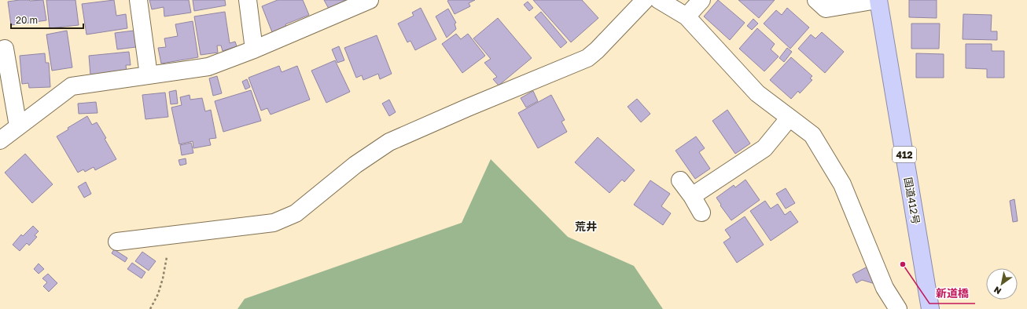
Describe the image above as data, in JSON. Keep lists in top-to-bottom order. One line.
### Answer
{"streets":{"highway":["412","国道412号"]},"districts":["荒井"],"places":["新道橋"],"scale_bar":"20 m","north":"bottom left"}
